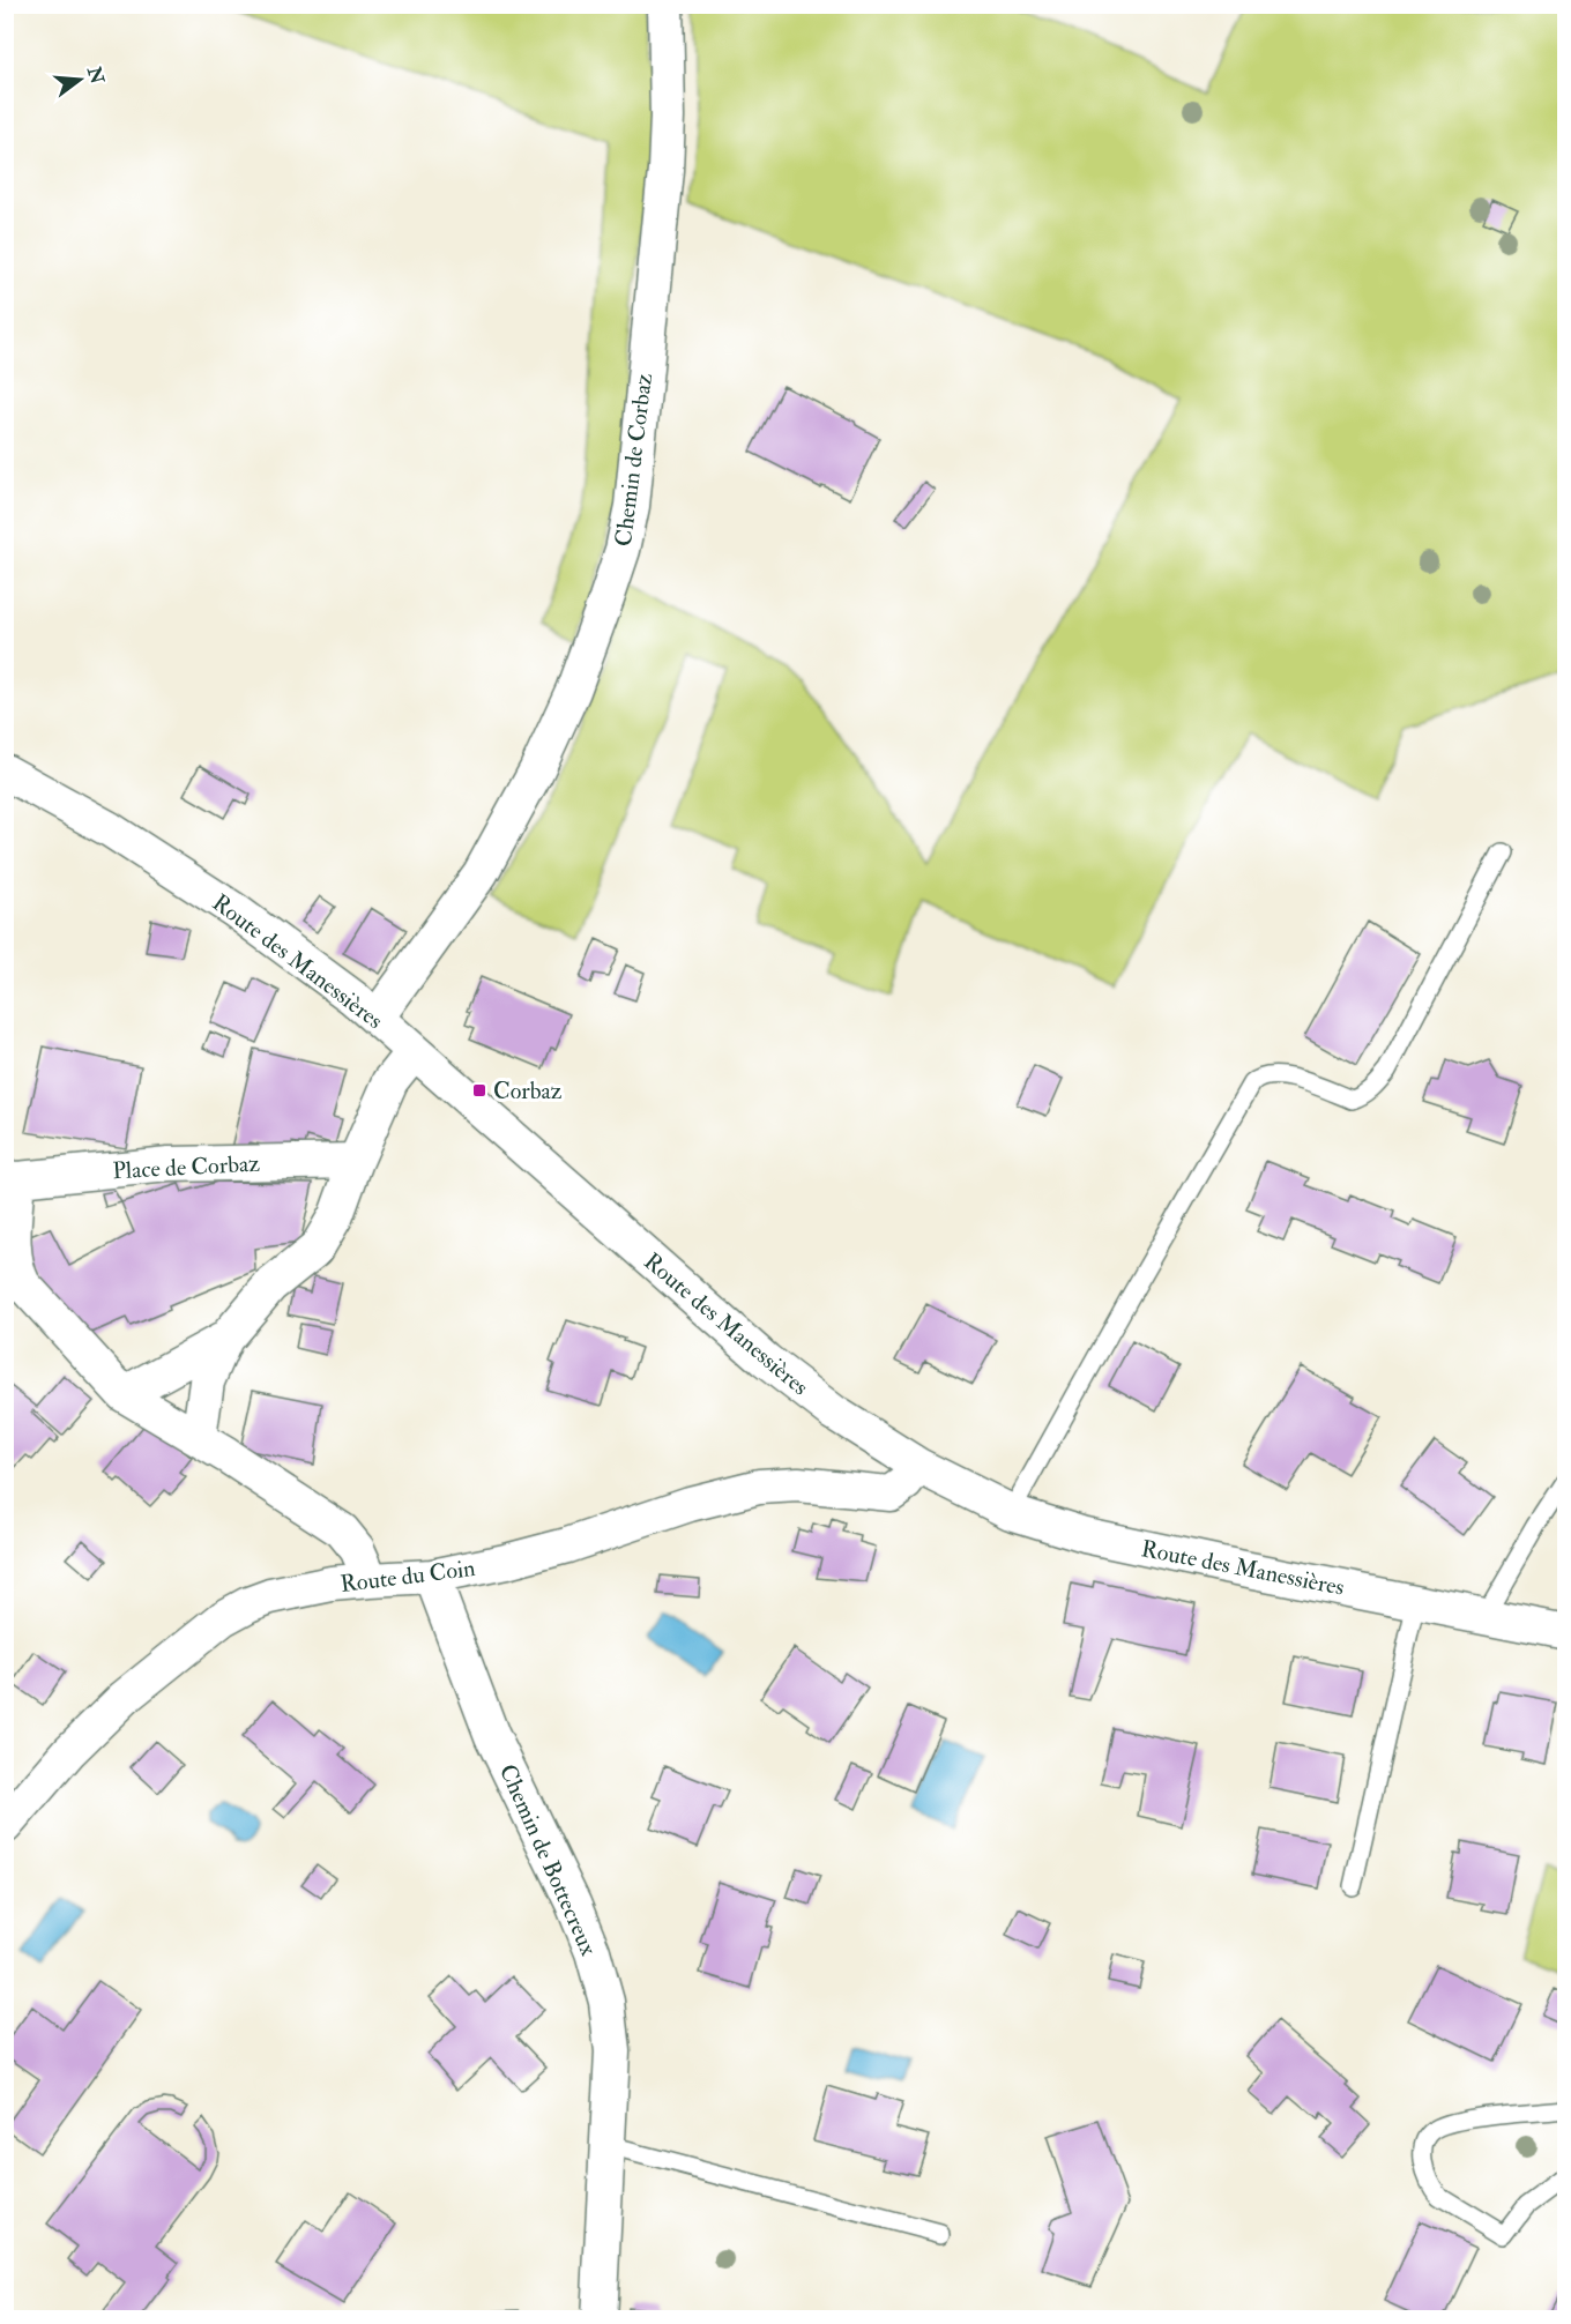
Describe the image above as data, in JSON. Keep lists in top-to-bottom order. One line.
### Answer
{"streets":{"street":["Chemin de Corbaz","Route des Manessières","Place de Corbaz","Route du Coin","Chemin de Bottecreux"]},"crossings":[["Chemin de Corbaz","Route des Manessières"],["Route des Manessières","Route du Coin"],["Place de Corbaz","Route du Coin"],["Route du Coin","Chemin de Bottecreux"]],"places":{"transit":["Corbaz"]},"north":"right"}
